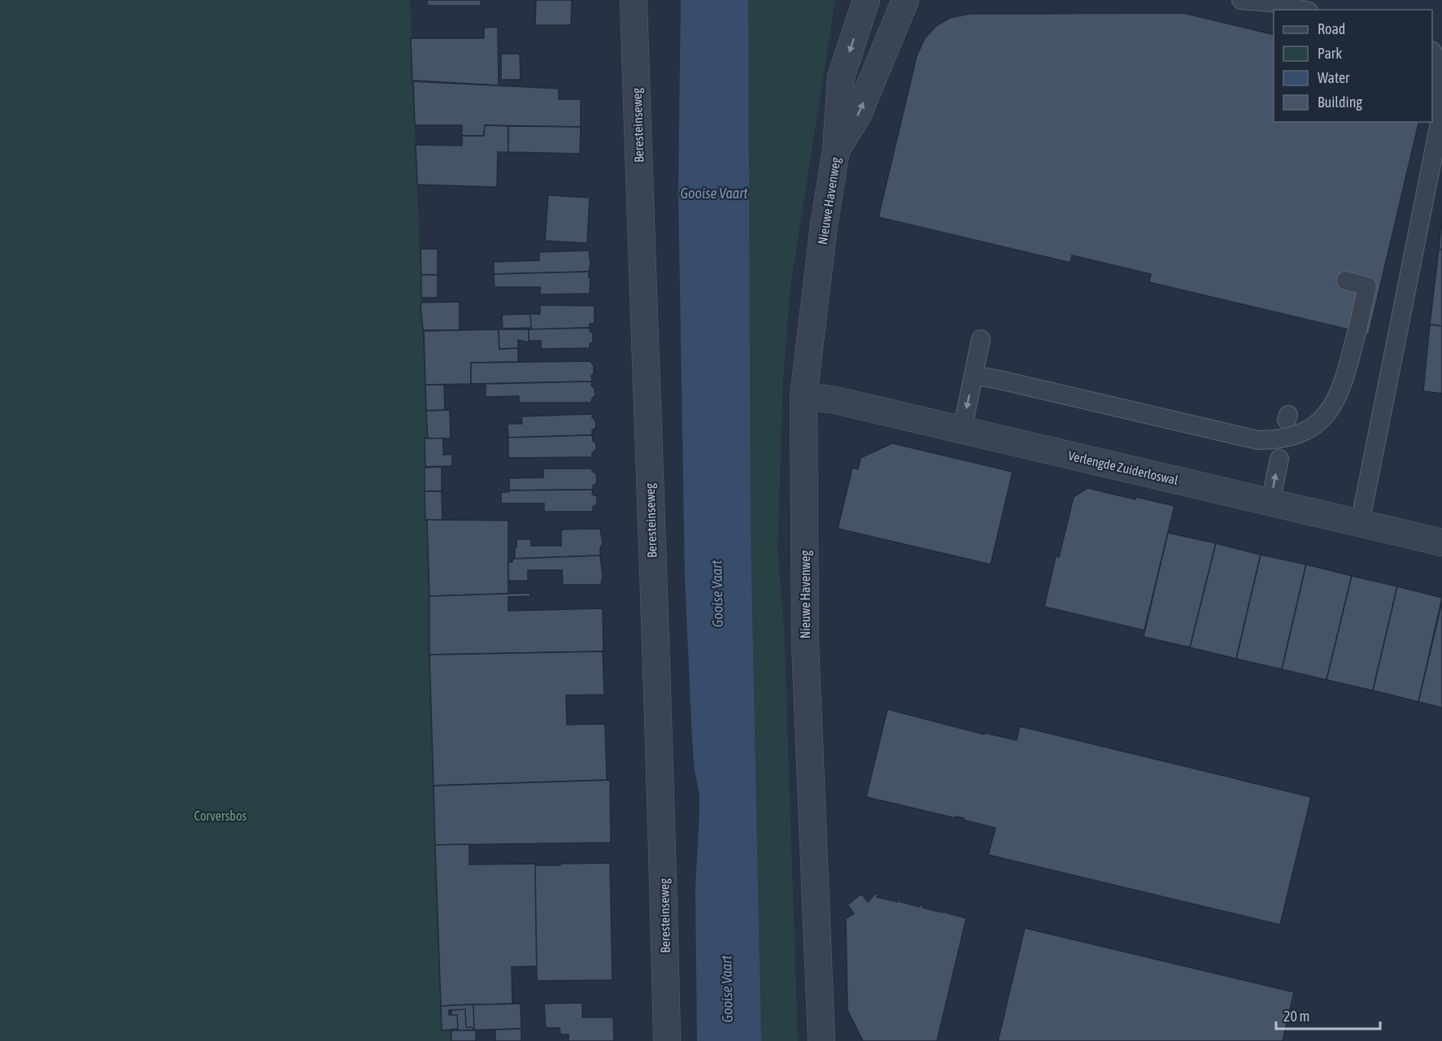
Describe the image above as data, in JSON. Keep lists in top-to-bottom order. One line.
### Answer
{"streets":{"street":["Beresteinseweg","Nieuwe Havenweg","Verlengde Zuiderloswal"]},"crossings":[["Nieuwe Havenweg","Verlengde Zuiderloswal"]],"water":["Gooise Vaart"],"parks":["Corversbos"],"legend":["Road","Park","Water","Building"],"scale_bar":"20 m"}
